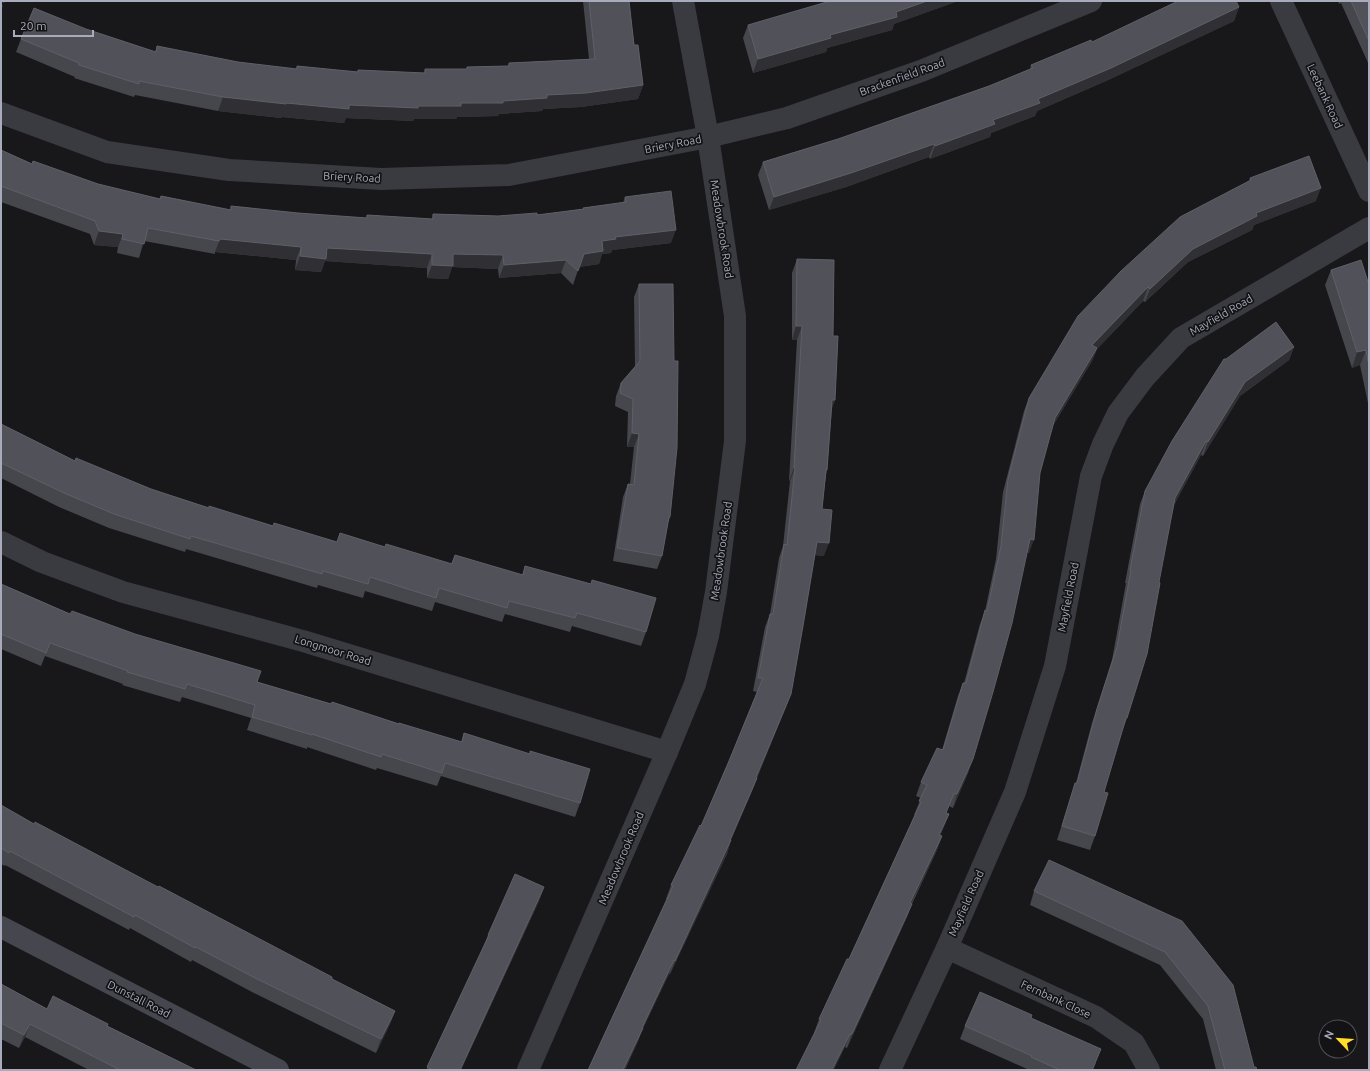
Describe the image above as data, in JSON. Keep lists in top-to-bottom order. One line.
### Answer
{"streets":{"street":["Brackenfield Road","Leebank Road","Briery Road","Meadowbrook Road","Mayfield Road","Longmoor Road","Dunstall Road","Fernbank Close"]},"crossings":[["Brackenfield Road","Briery Road"],["Brackenfield Road","Meadowbrook Road"],["Briery Road","Meadowbrook Road"],["Meadowbrook Road","Longmoor Road"],["Mayfield Road","Fernbank Close"]],"scale_bar":"20 m","north":"top left"}
